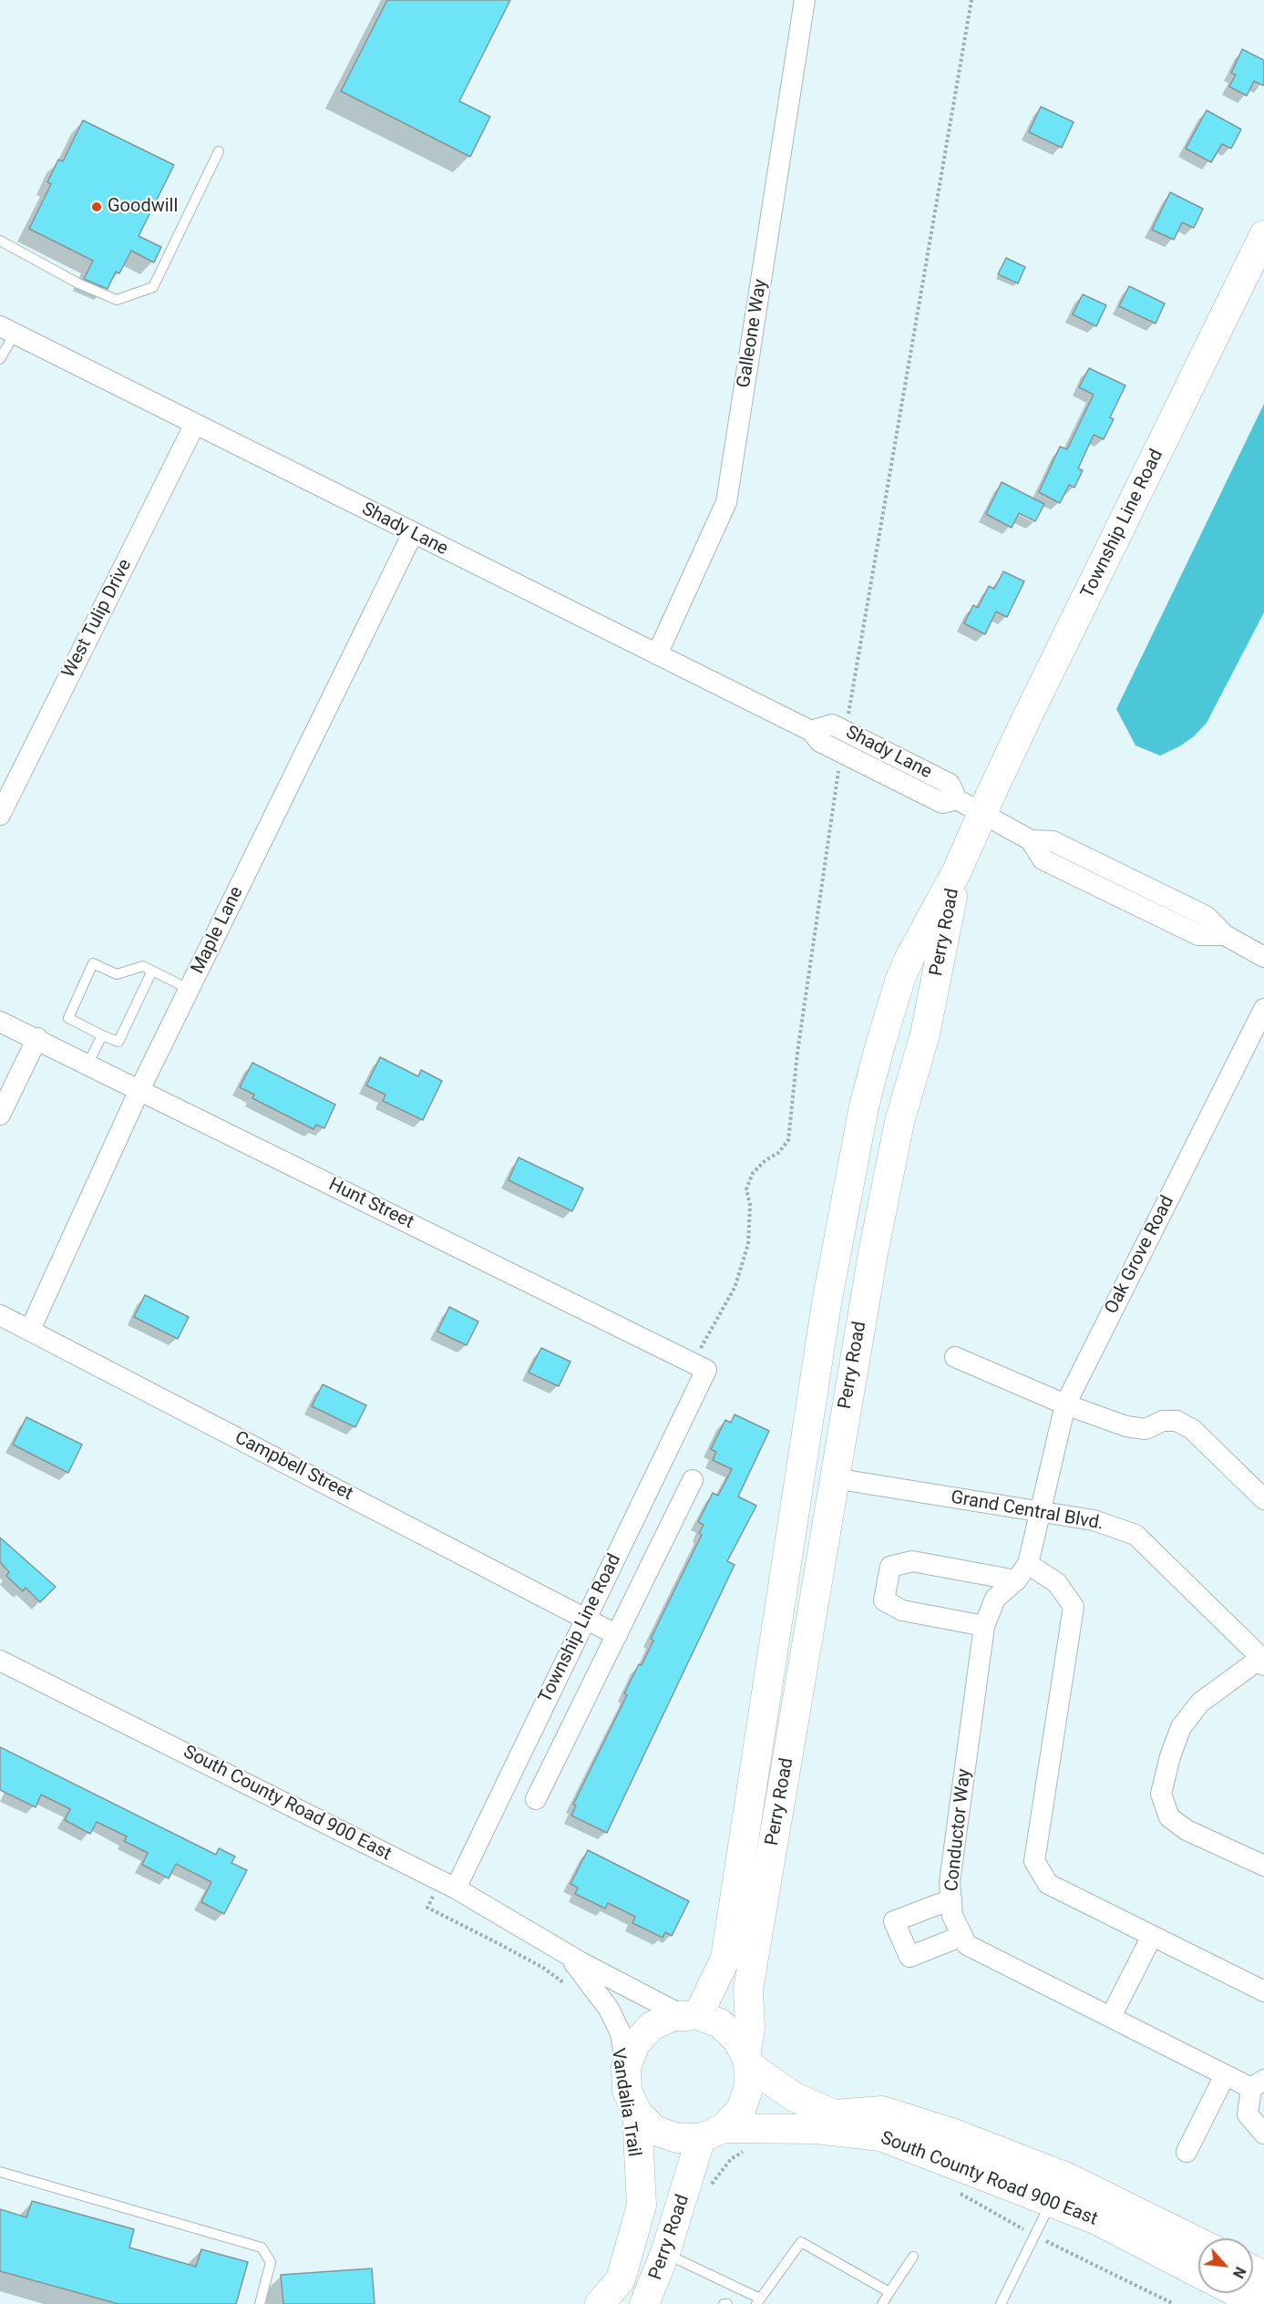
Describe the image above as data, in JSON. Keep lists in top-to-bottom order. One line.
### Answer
{"streets":{"street":["Galleone Way","Township Line Road","Shady Lane","West Tulip Drive","Maple Lane","Perry Road","Hunt Street","Oak Grove Road","Campbell Street","Grand Central Blvd.","South County Road 900 East","Conductor Way"]},"crossings":[["Galleone Way","Shady Lane"],["Township Line Road","Shady Lane"],["Township Line Road","Perry Road"],["Township Line Road","Hunt Street"],["Township Line Road","Campbell Street"],["Township Line Road","South County Road 900 East"],["Shady Lane","West Tulip Drive"],["Shady Lane","Maple Lane"],["Maple Lane","Hunt Street"],["Maple Lane","Campbell Street"],["Perry Road","Grand Central Blvd."],["Perry Road","South County Road 900 East"],["Oak Grove Road","Grand Central Blvd."]],"places":["Goodwill"],"north":"bottom right"}
